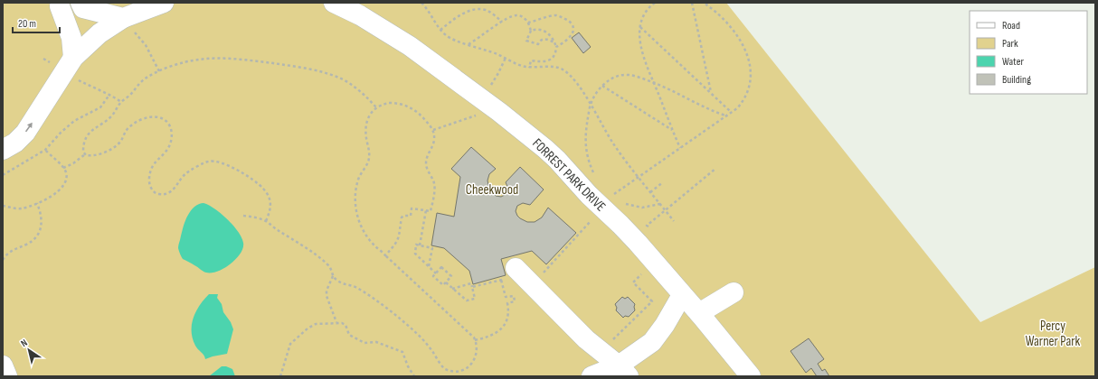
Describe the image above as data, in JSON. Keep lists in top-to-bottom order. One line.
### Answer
{"streets":{"lane":["FORREST PARK DRIVE"]},"parks":["Cheekwood","Percy Warner Park"],"legend":["Road","Park","Water","Building"],"scale_bar":"20 m","north":"top left"}
